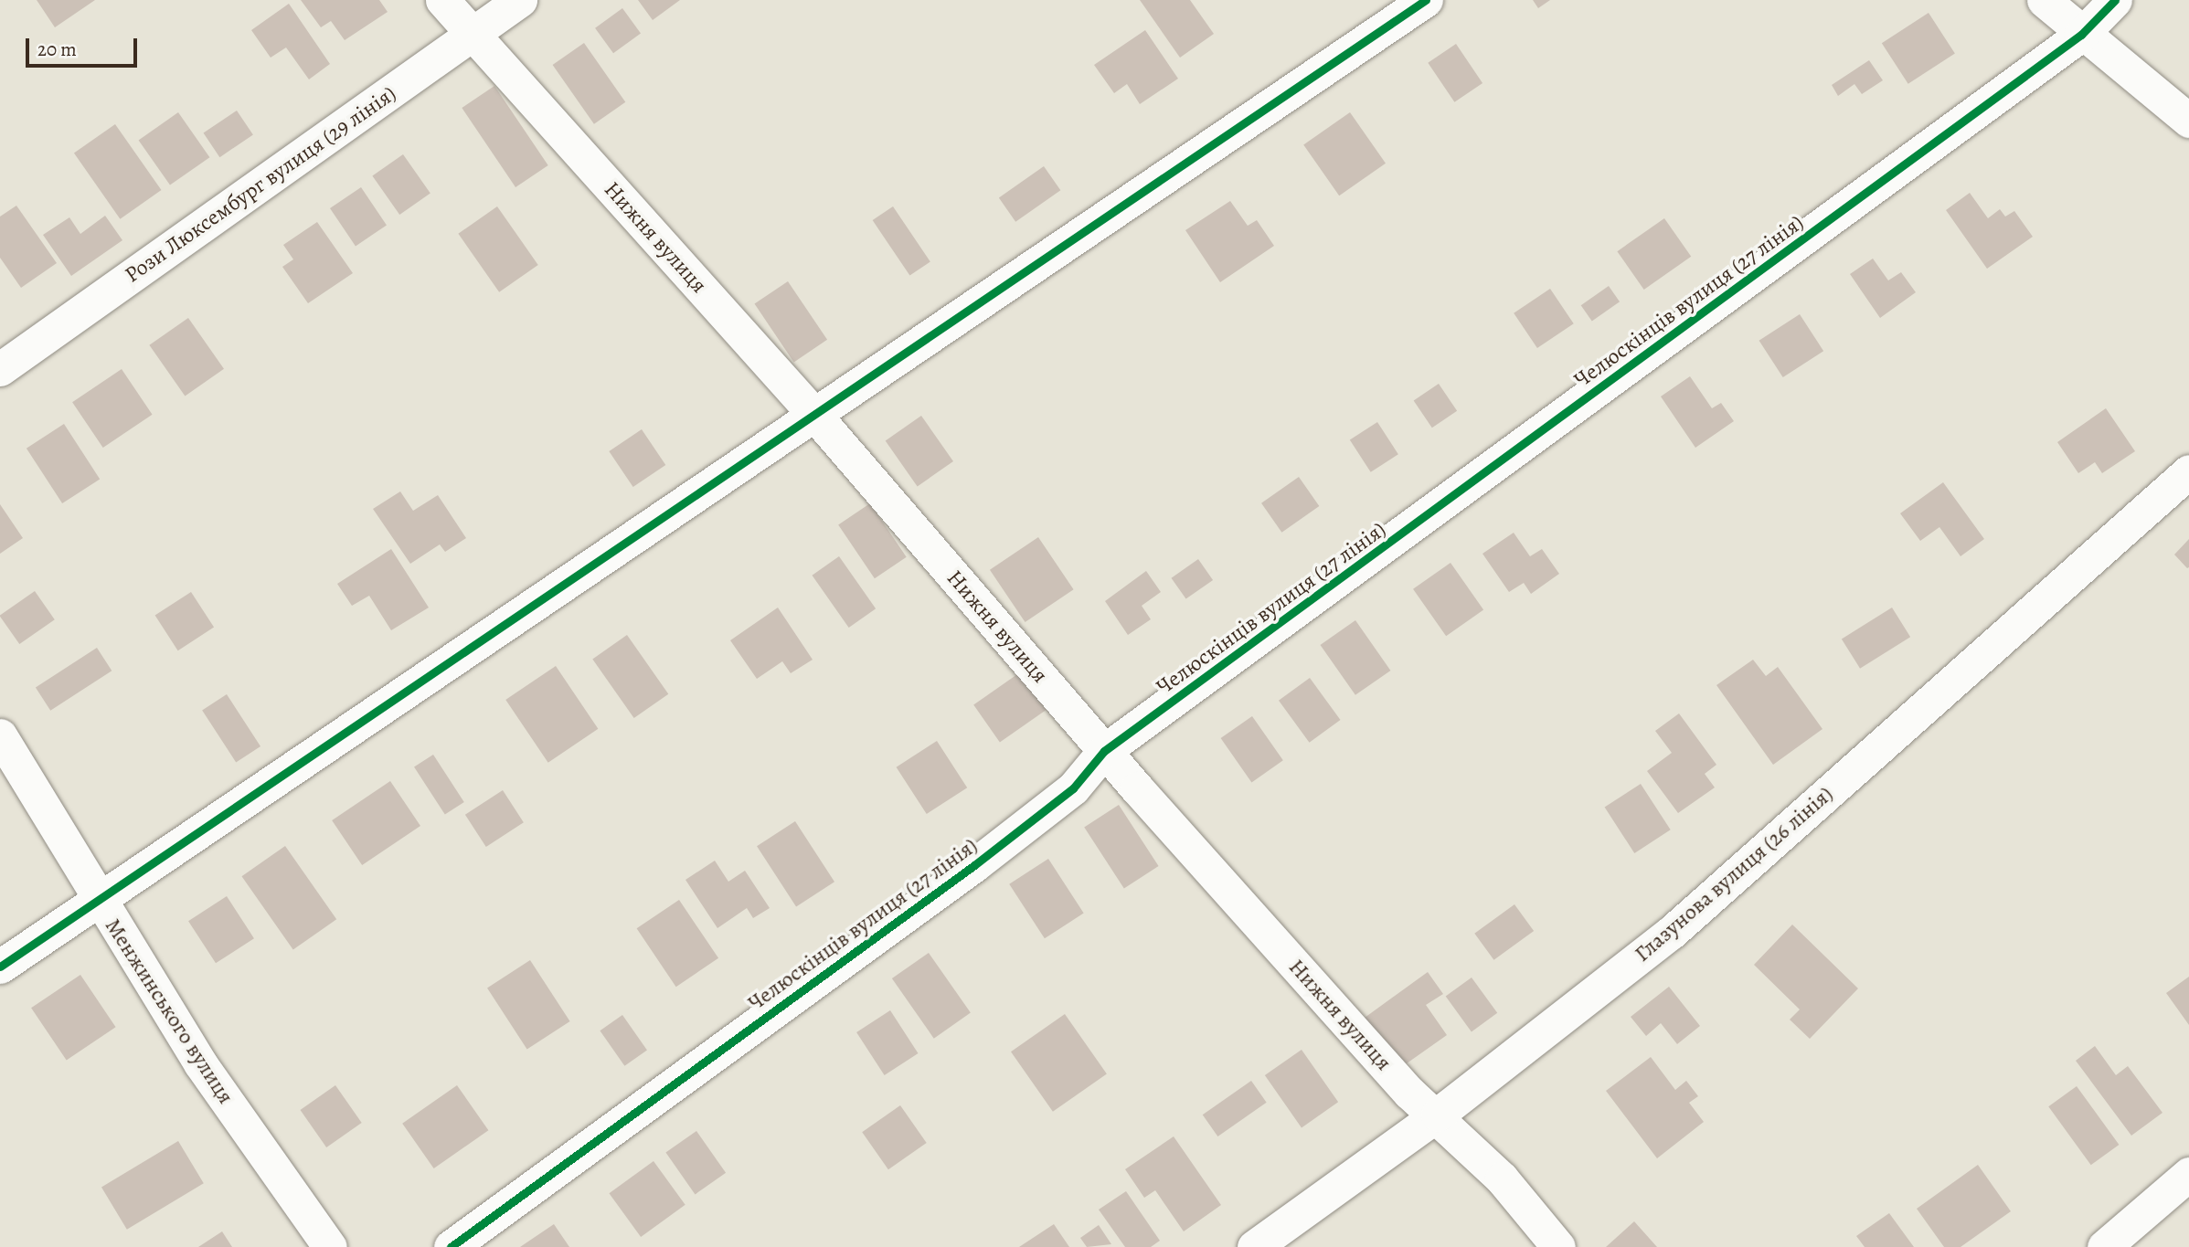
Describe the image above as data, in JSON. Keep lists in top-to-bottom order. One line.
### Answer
{"streets":{"street":["Рози Люксембург вулиця (29 лiнiя)","Нижня вулиця","Челюскінців вулиця (27 лiнiя)","Глазунова вулиця (26 лiнiя)","Менжинського вулиця"]},"crossings":[["Рози Люксембург вулиця (29 лiнiя)","Нижня вулиця"],["Нижня вулиця","Челюскінців вулиця (27 лiнiя)"],["Нижня вулиця","Глазунова вулиця (26 лiнiя)"]],"scale_bar":"20 m"}
